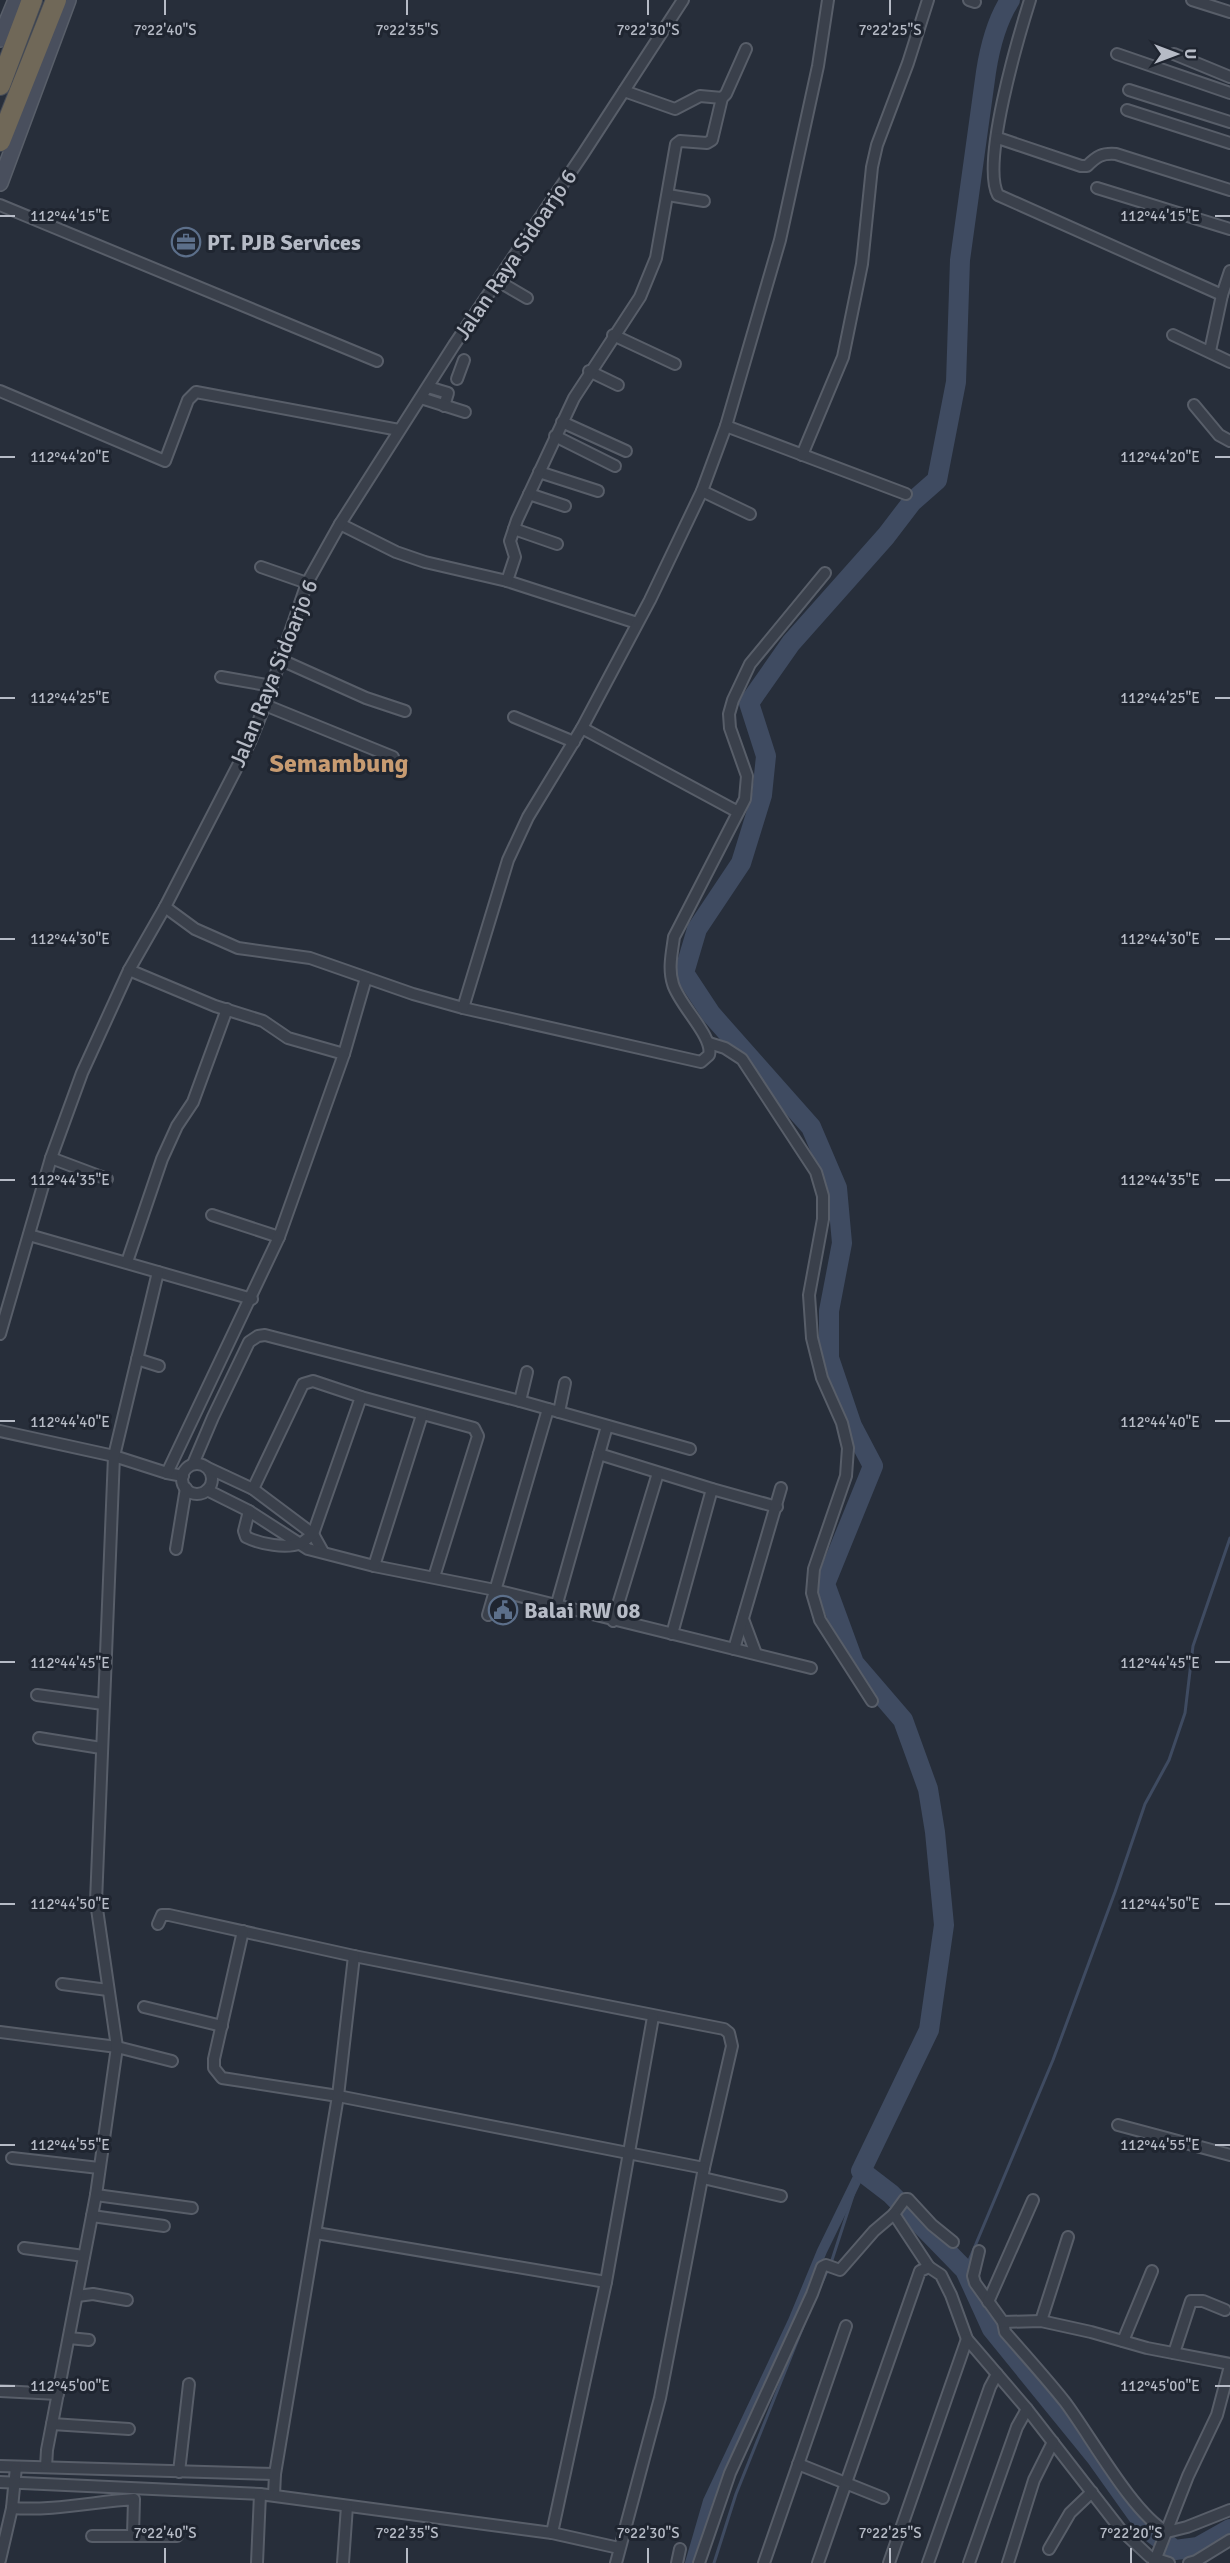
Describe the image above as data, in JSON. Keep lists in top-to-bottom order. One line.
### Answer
{"streets":{"street":["Jalan Raya Sidoarjo 6"]},"districts":["Semambung"],"places":{"office":["PT. PJB Services"],"public building":["Balai RW 08"]},"north":"right","coordinates":["7°22'40\"S","7°22'35\"S","7°22'30\"S","7°22'25\"S","112°44'15\"E","112°44'20\"E","112°44'25\"E","112°44'30\"E","112°44'35\"E","112°44'40\"E","112°44'45\"E","112°44'50\"E","112°44'55\"E","112°45'00\"E","7°22'20\"S"]}
